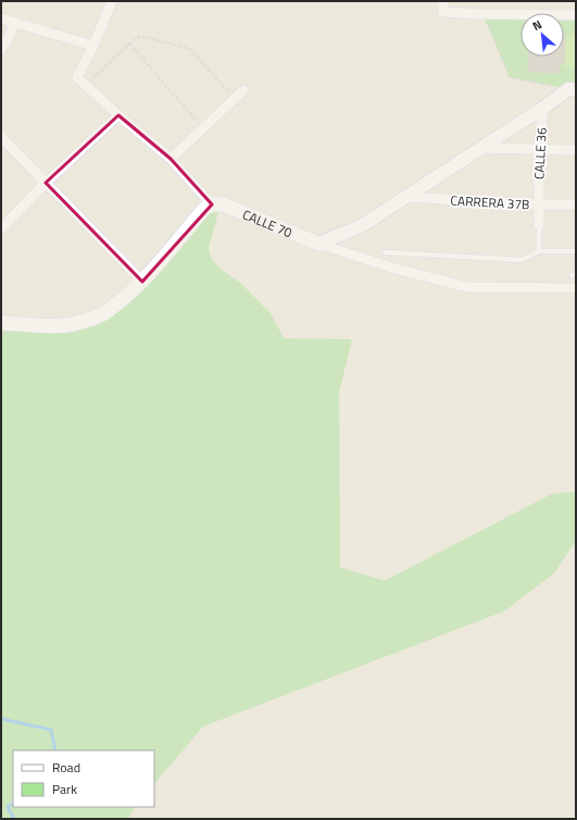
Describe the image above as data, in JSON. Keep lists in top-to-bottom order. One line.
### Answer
{"streets":{"main road":["CALLE 70"],"street":["CALLE 36","CARRERA 37B"]},"crossings":[["CALLE 36","CARRERA 37B"]],"legend":["Road","Park"],"north":"top left"}
